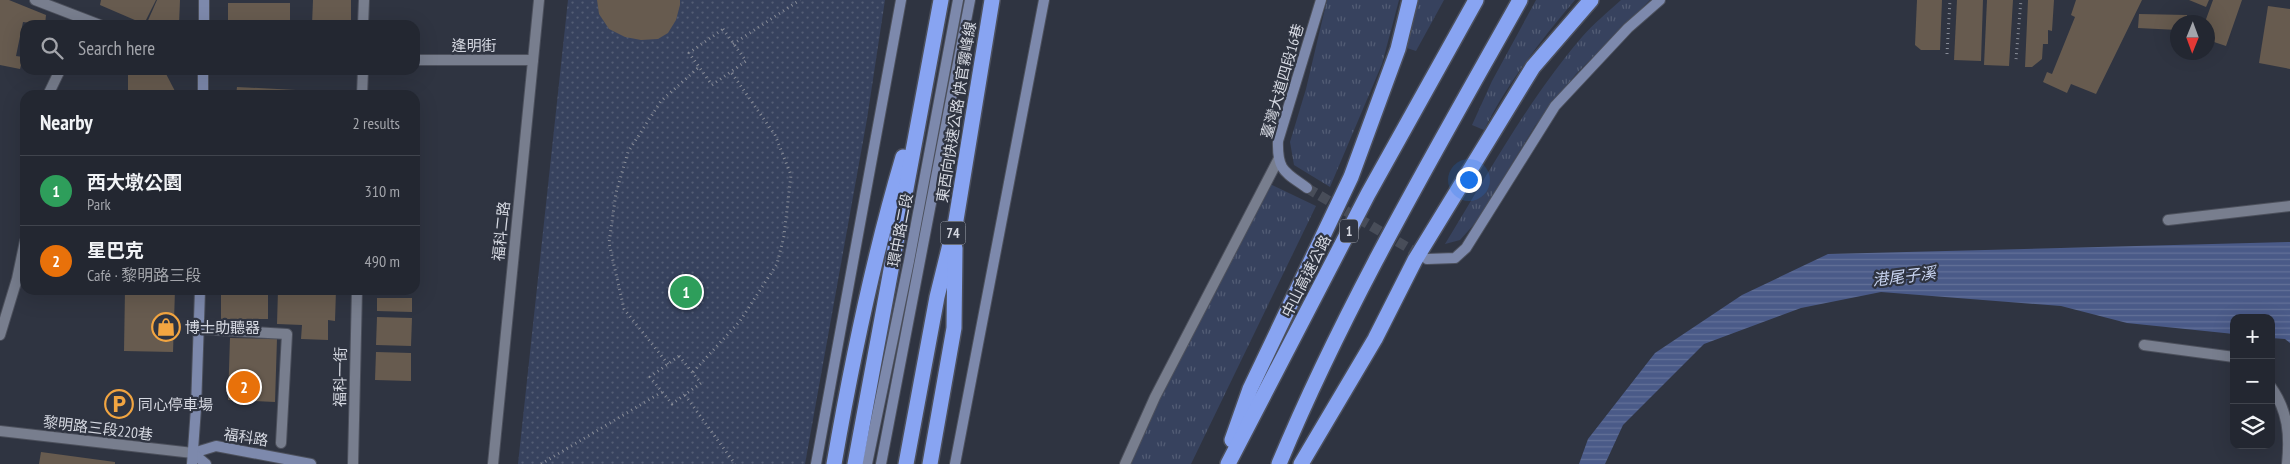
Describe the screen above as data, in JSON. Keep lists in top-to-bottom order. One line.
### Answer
{"streets":{"highway":["東西向快速公路 快官霧峰線","1","74","中山高速公路"],"street":["逢明街","臺灣大道四段16巷","環中路二段","福科二路","福科一街","黎明路三段220巷","福科路"]},"crossings":[["逢明街","福科二路"],["東西向快速公路 快官霧峰線","74"],["黎明路三段220巷","福科路"]],"water":["港尾子溪"],"places":{"shop":["博士助聽器"],"parking":["同心停車場"]},"north":"bottom","page":{"search":"Search here","heading":["Nearby","2 results"],"list":[{"mark":"1","name":"西大墩公園","note":"Park","value":"310 m"},{"mark":"2","name":"星巴克","note":"Café · 黎明路三段","value":"490 m"}],"pins":["1","2"],"map_buttons":["+","−"]}}
